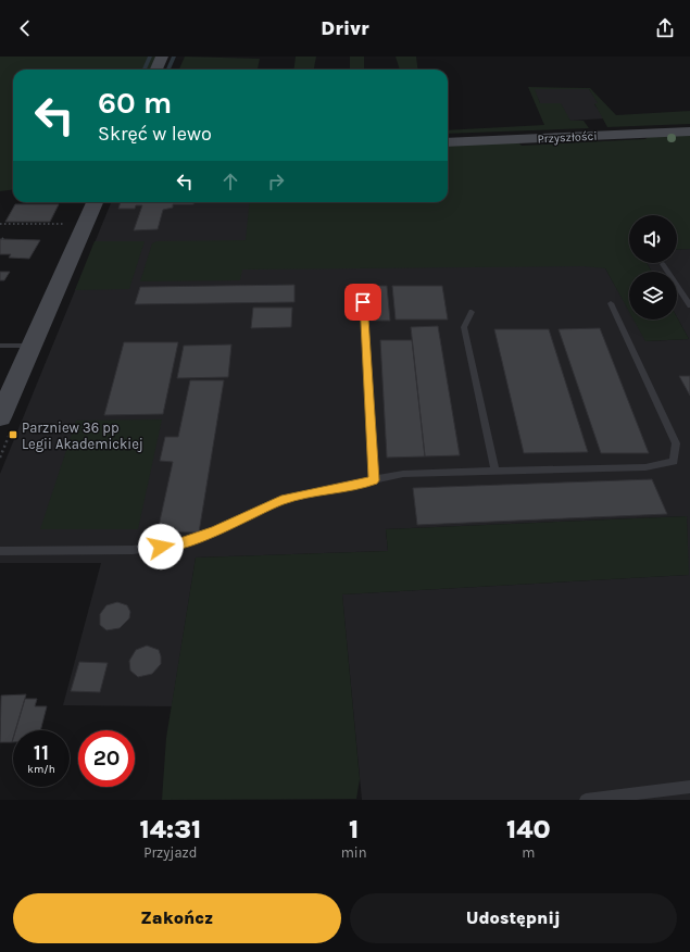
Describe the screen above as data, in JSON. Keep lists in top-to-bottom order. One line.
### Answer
{"streets":{"street":["Przyszłości"]},"places":{"transit":["Parzniew 36 pp Legii Akademickiej"]},"page":{"header":"Drivr","turn":["60 m","Skręć w lewo"],"speed":"11 km/h","limit":"20","eta":["14:31","Przyjazd","1","min","140","m"],"buttons":["Zakończ","Udostępnij"]}}
